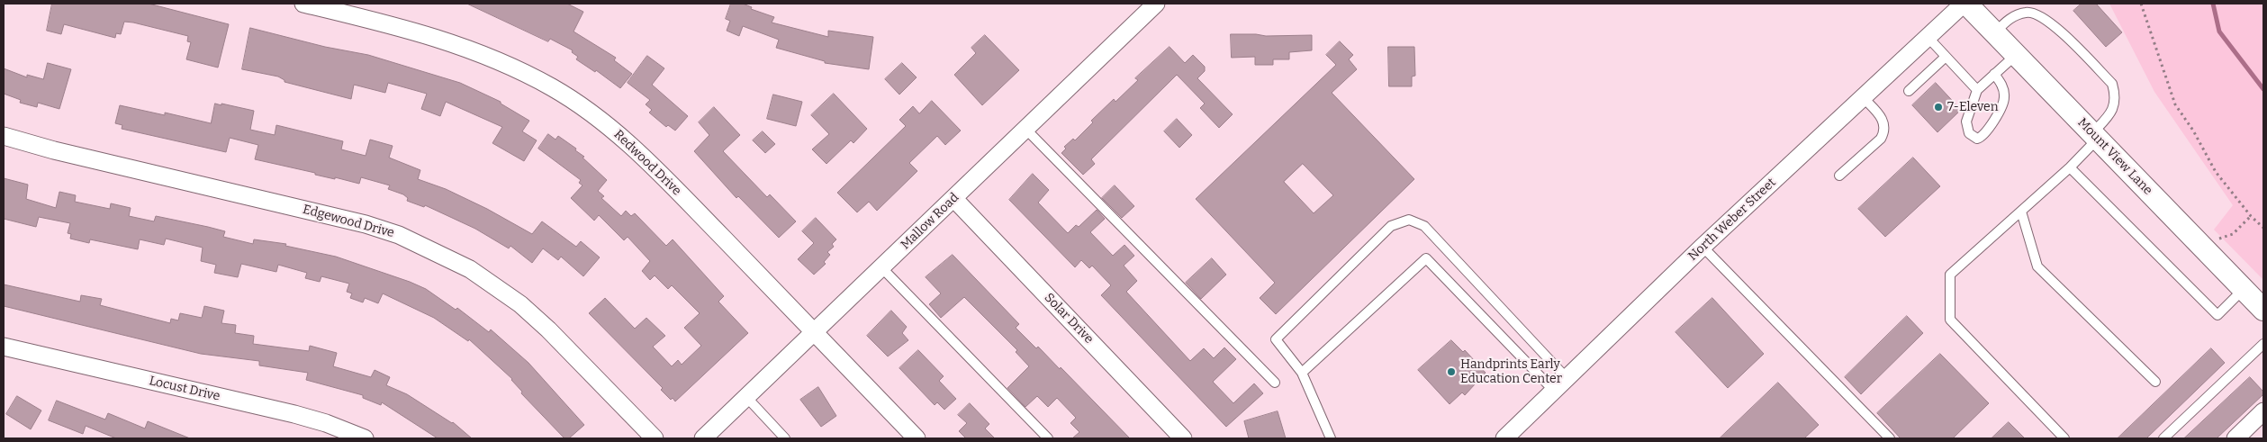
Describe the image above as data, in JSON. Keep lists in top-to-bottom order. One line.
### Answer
{"streets":{"street":["Mount View Lane","Redwood Drive","North Weber Street","Edgewood Drive","Mallow Road","Solar Drive","Locust Drive"]},"crossings":[["Mount View Lane","North Weber Street"],["Redwood Drive","Mallow Road"],["Mallow Road","Solar Drive"]],"places":["7-Eleven","Handprints Early Education Center"]}
